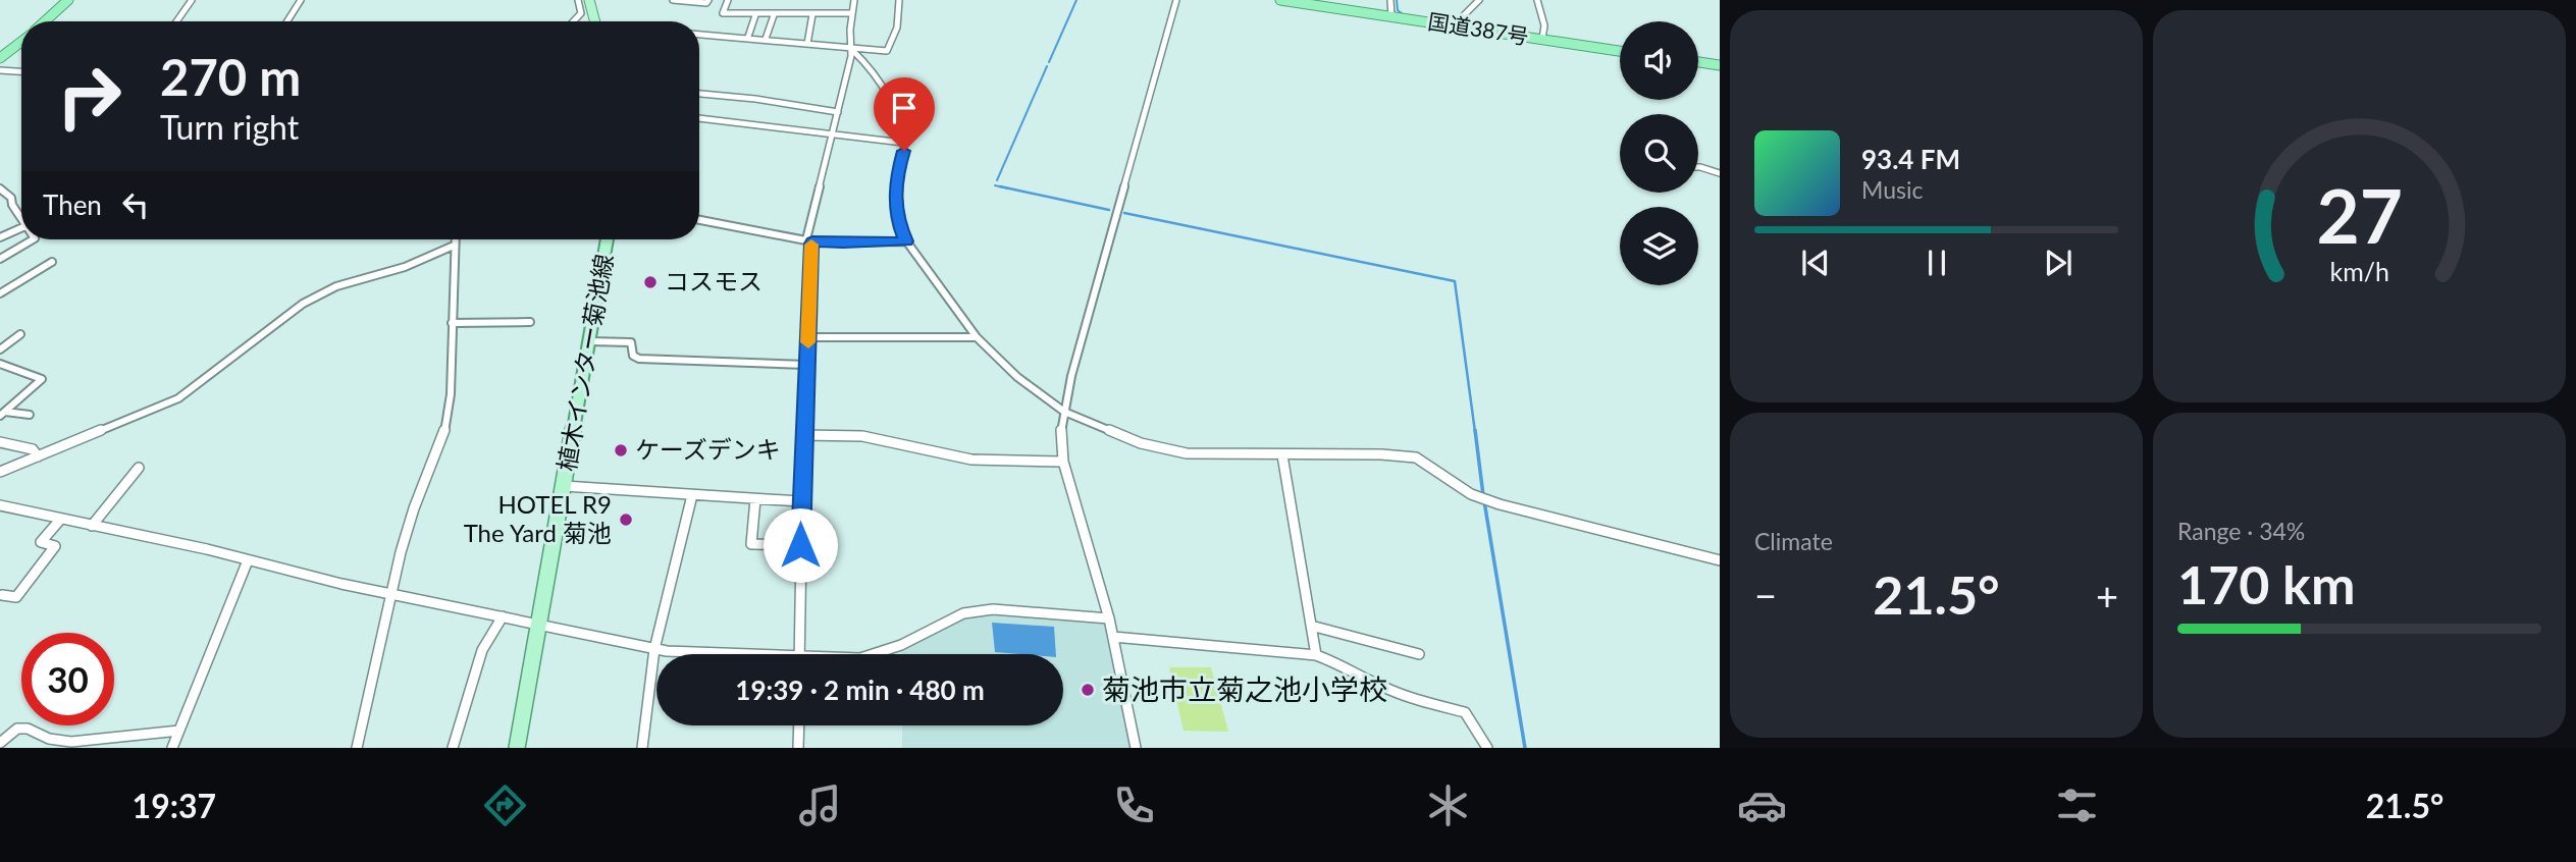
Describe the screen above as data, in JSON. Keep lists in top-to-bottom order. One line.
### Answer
{"streets":{"highway":["国道387号"],"main road":["植木インター菊池線"]},"places":["コスモス","ケーズデンキ","HOTEL R9 The Yard 菊池","菊池市立菊之池小学校"],"page":{"turn":["270 m","Turn right"],"song":["93.4 FM","Music"],"then":"Then","tile":["Climate",["Range · 34%","170 km"]],"heat":["−","21.5°","+"],"limit":"30","trip":"19:39 · 2 min · 480 m","tabs":["19:37","21.5°"],"gauge":["27","km/h"]}}
